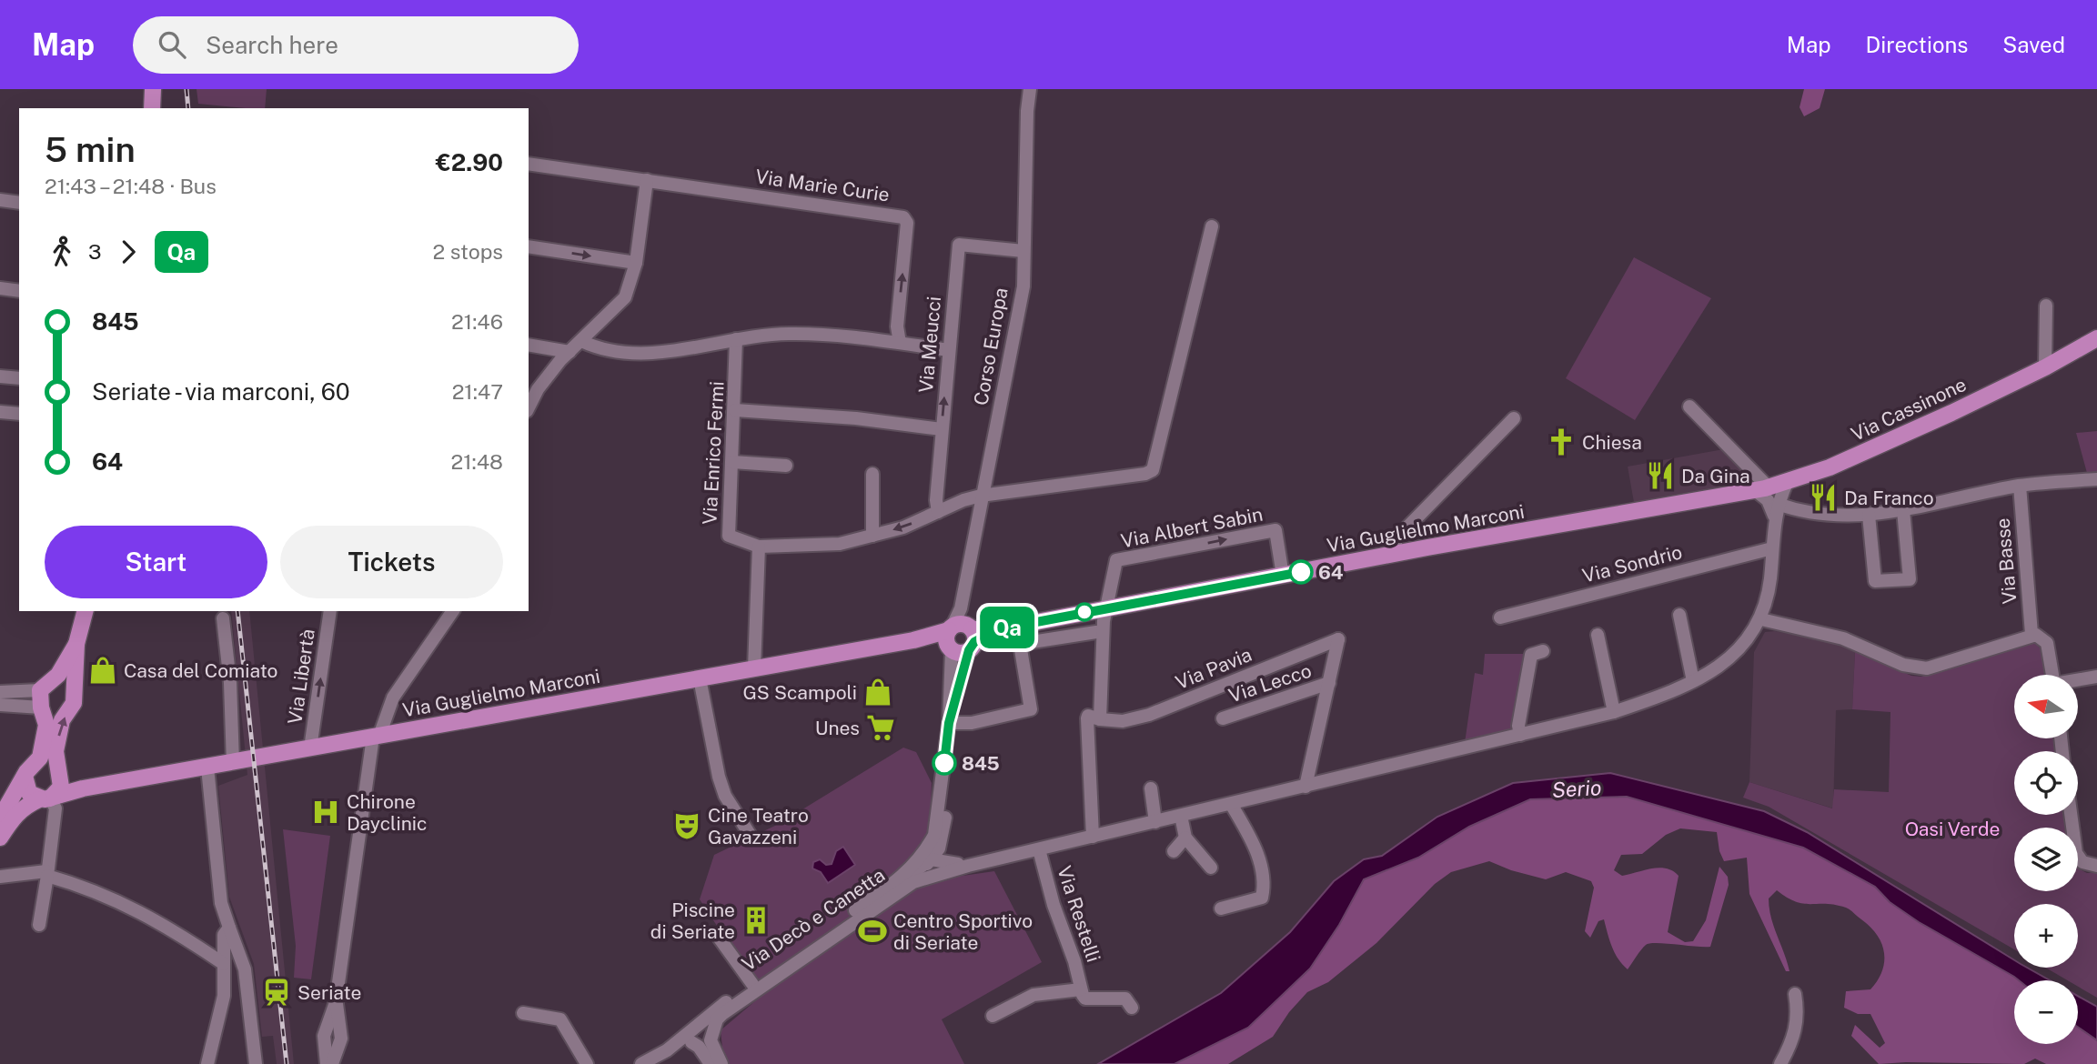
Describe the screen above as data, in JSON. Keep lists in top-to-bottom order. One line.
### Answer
{"streets":{"main road":["Via Cassinone","Via Guglielmo Marconi"],"street":["Via Marie Curie","Via Meucci","Corso Europa","Via Enrico Fermi","Via Albert Sabin","Via Basse","Via Sondrio","Via Pavia","Via Libertà","Via Lecco","Via Restelli","Via Decò e Canetta"]},"crossings":[["Via Meucci","Corso Europa"],["Corso Europa","Via Guglielmo Marconi"],["Corso Europa","Via Decò e Canetta"],["Via Cassinone","Via Guglielmo Marconi"],["Via Cassinone","Via Decò e Canetta"],["Via Albert Sabin","Via Guglielmo Marconi"],["Via Guglielmo Marconi","Via Libertà"],["Via Guglielmo Marconi","Via Decò e Canetta"],["Via Basse","Via Decò e Canetta"],["Via Sondrio","Via Decò e Canetta"],["Via Pavia","Via Lecco"],["Via Lecco","Via Decò e Canetta"],["Via Restelli","Via Decò e Canetta"]],"water":["Serio"],"parks":["Oasi Verde"],"places":{"church":["Chiesa"],"restaurant":["Da Gina","Da Franco"],"other":["64","845"],"shop":["Casa del Comiato","GS Scampoli"],"supermarket":["Unes"],"hospital":["Chirone Dayclinic"],"theatre":["Cine Teatro Gavazzeni"],"building":["Piscine di Seriate"],"sports":["Centro Sportivo di Seriate"],"station":["Seriate"]},"lines":["bus line Qa"],"north":"left","page":{"header":"Map","search":"Search here","nav":["Map","Directions","Saved"],"on_map":"Qa","heading":["5 min","21:43 – 21:48 · Bus","€2.90"],"legs":["3","Qa","2 stops"],"list":[{"name":"845","value":"21:46"},{"name":"Seriate - via marconi, 60","value":"21:47"},{"name":"64","value":"21:48"}],"buttons":["Start","Tickets"],"map_buttons":["+","−"]}}
